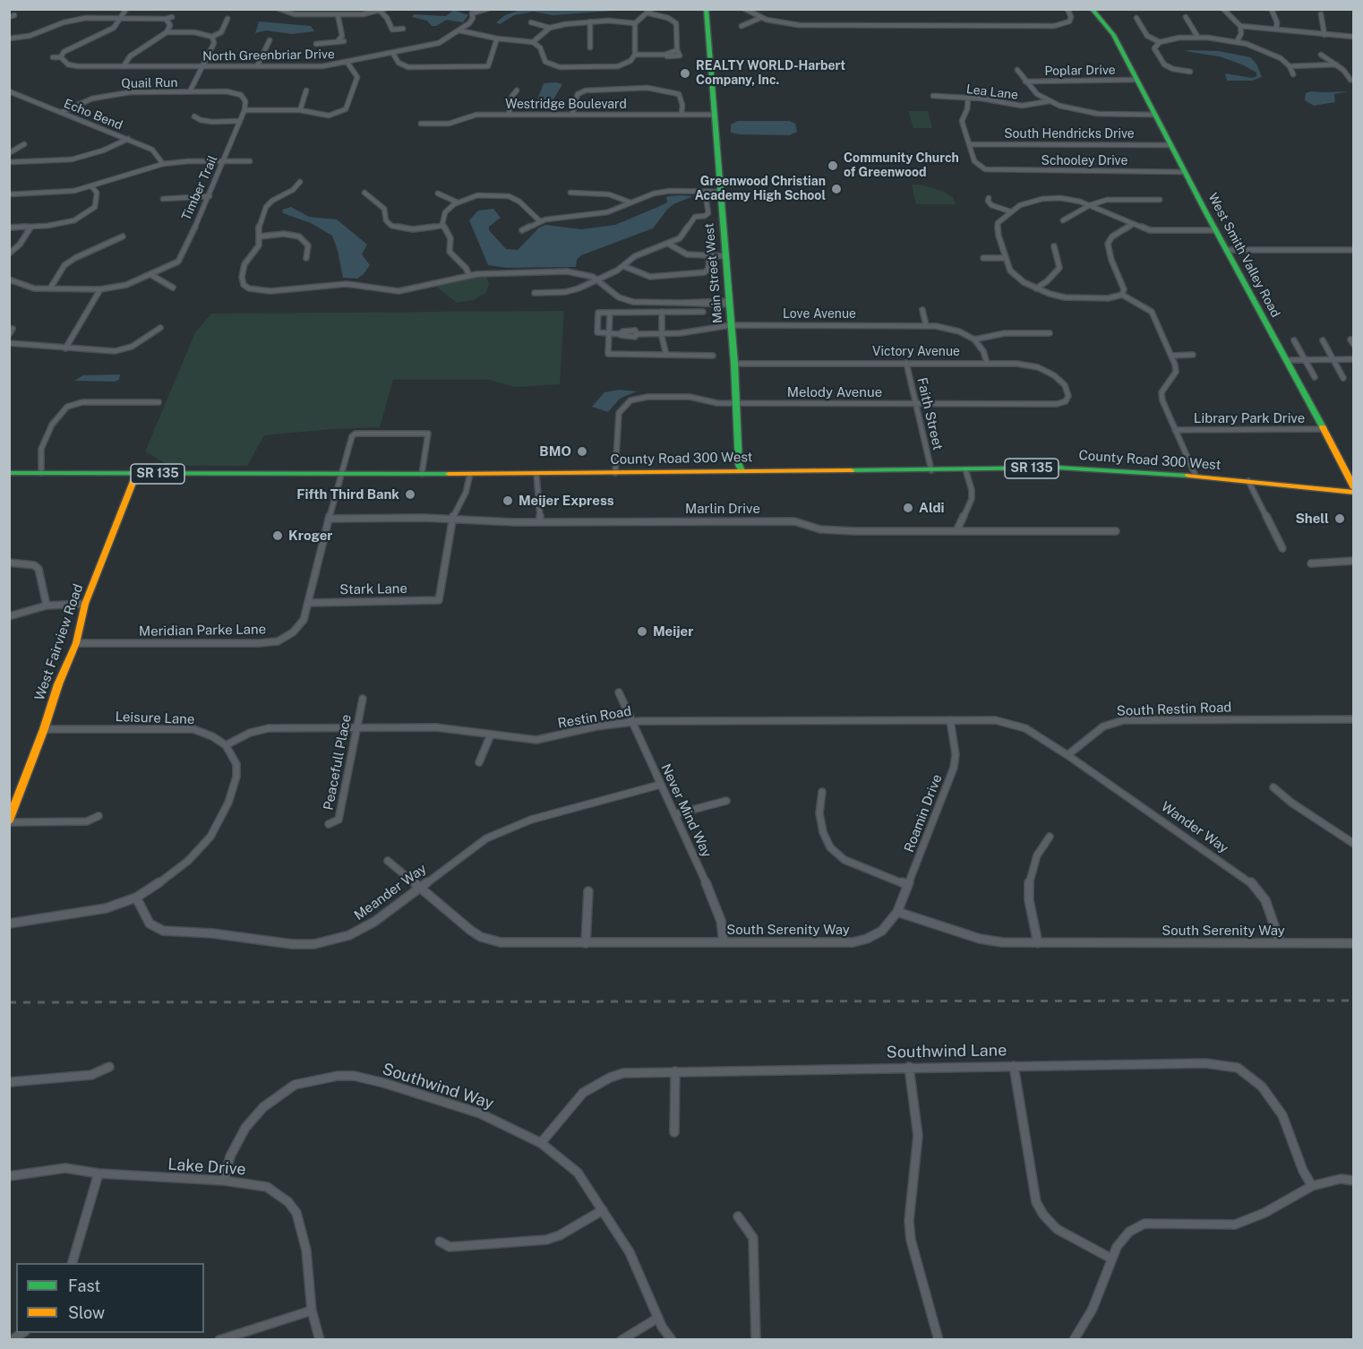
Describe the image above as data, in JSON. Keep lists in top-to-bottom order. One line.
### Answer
{"streets":{"main road":["West Smith Valley Road","Main Street West","County Road 300 West","SR 135","West Fairview Road"],"street":["North Greenbriar Drive","Poplar Drive","Quail Run","Lea Lane","Westridge Boulevard","Echo Bend","South Hendricks Drive","Schooley Drive","Timber Trail","Love Avenue","Victory Avenue","Melody Avenue","Faith Street","Library Park Drive","Marlin Drive","Stark Lane","Meridian Parke Lane","South Restin Road","Restin Road","Leisure Lane","Peacefull Place","Never Mind Way","Roamin Drive","Wander Way","Meander Way","South Serenity Way","Southwind Lane","Southwind Way","Lake Drive"]},"crossings":[["Poplar Drive","West Smith Valley Road"],["Quail Run","Echo Bend"],["Quail Run","Timber Trail"],["Westridge Boulevard","Main Street West"],["South Hendricks Drive","Schooley Drive"],["South Hendricks Drive","West Smith Valley Road"],["Schooley Drive","West Smith Valley Road"],["West Smith Valley Road","Library Park Drive"],["Main Street West","Love Avenue"],["Main Street West","Victory Avenue"],["Main Street West","Melody Avenue"],["Main Street West","County Road 300 West"],["Victory Avenue","Melody Avenue"],["Victory Avenue","Faith Street"],["Melody Avenue","Faith Street"],["Melody Avenue","County Road 300 West"],["Faith Street","County Road 300 West"],["County Road 300 West","Meridian Parke Lane"],["County Road 300 West","West Fairview Road"],["Marlin Drive","Stark Lane"],["Marlin Drive","Meridian Parke Lane"],["Stark Lane","Meridian Parke Lane"],["Meridian Parke Lane","West Fairview Road"],["West Fairview Road","Leisure Lane"],["South Restin Road","Restin Road"],["South Restin Road","Wander Way"],["Restin Road","Leisure Lane"],["Restin Road","Peacefull Place"],["Restin Road","Never Mind Way"],["Restin Road","Roamin Drive"],["Restin Road","Wander Way"],["Never Mind Way","Meander Way"],["Never Mind Way","South Serenity Way"],["Roamin Drive","South Serenity Way"],["Wander Way","South Serenity Way"],["Meander Way","South Serenity Way"],["Southwind Lane","Southwind Way"],["Southwind Way","Lake Drive"]],"places":["REALTY WORLD-Harbert Company, Inc.","Community Church of Greenwood","Greenwood Christian Academy High School","BMO","Fifth Third Bank","Meijer Express","Aldi","Shell","Kroger","Meijer"],"legend":["Fast","Slow"]}
